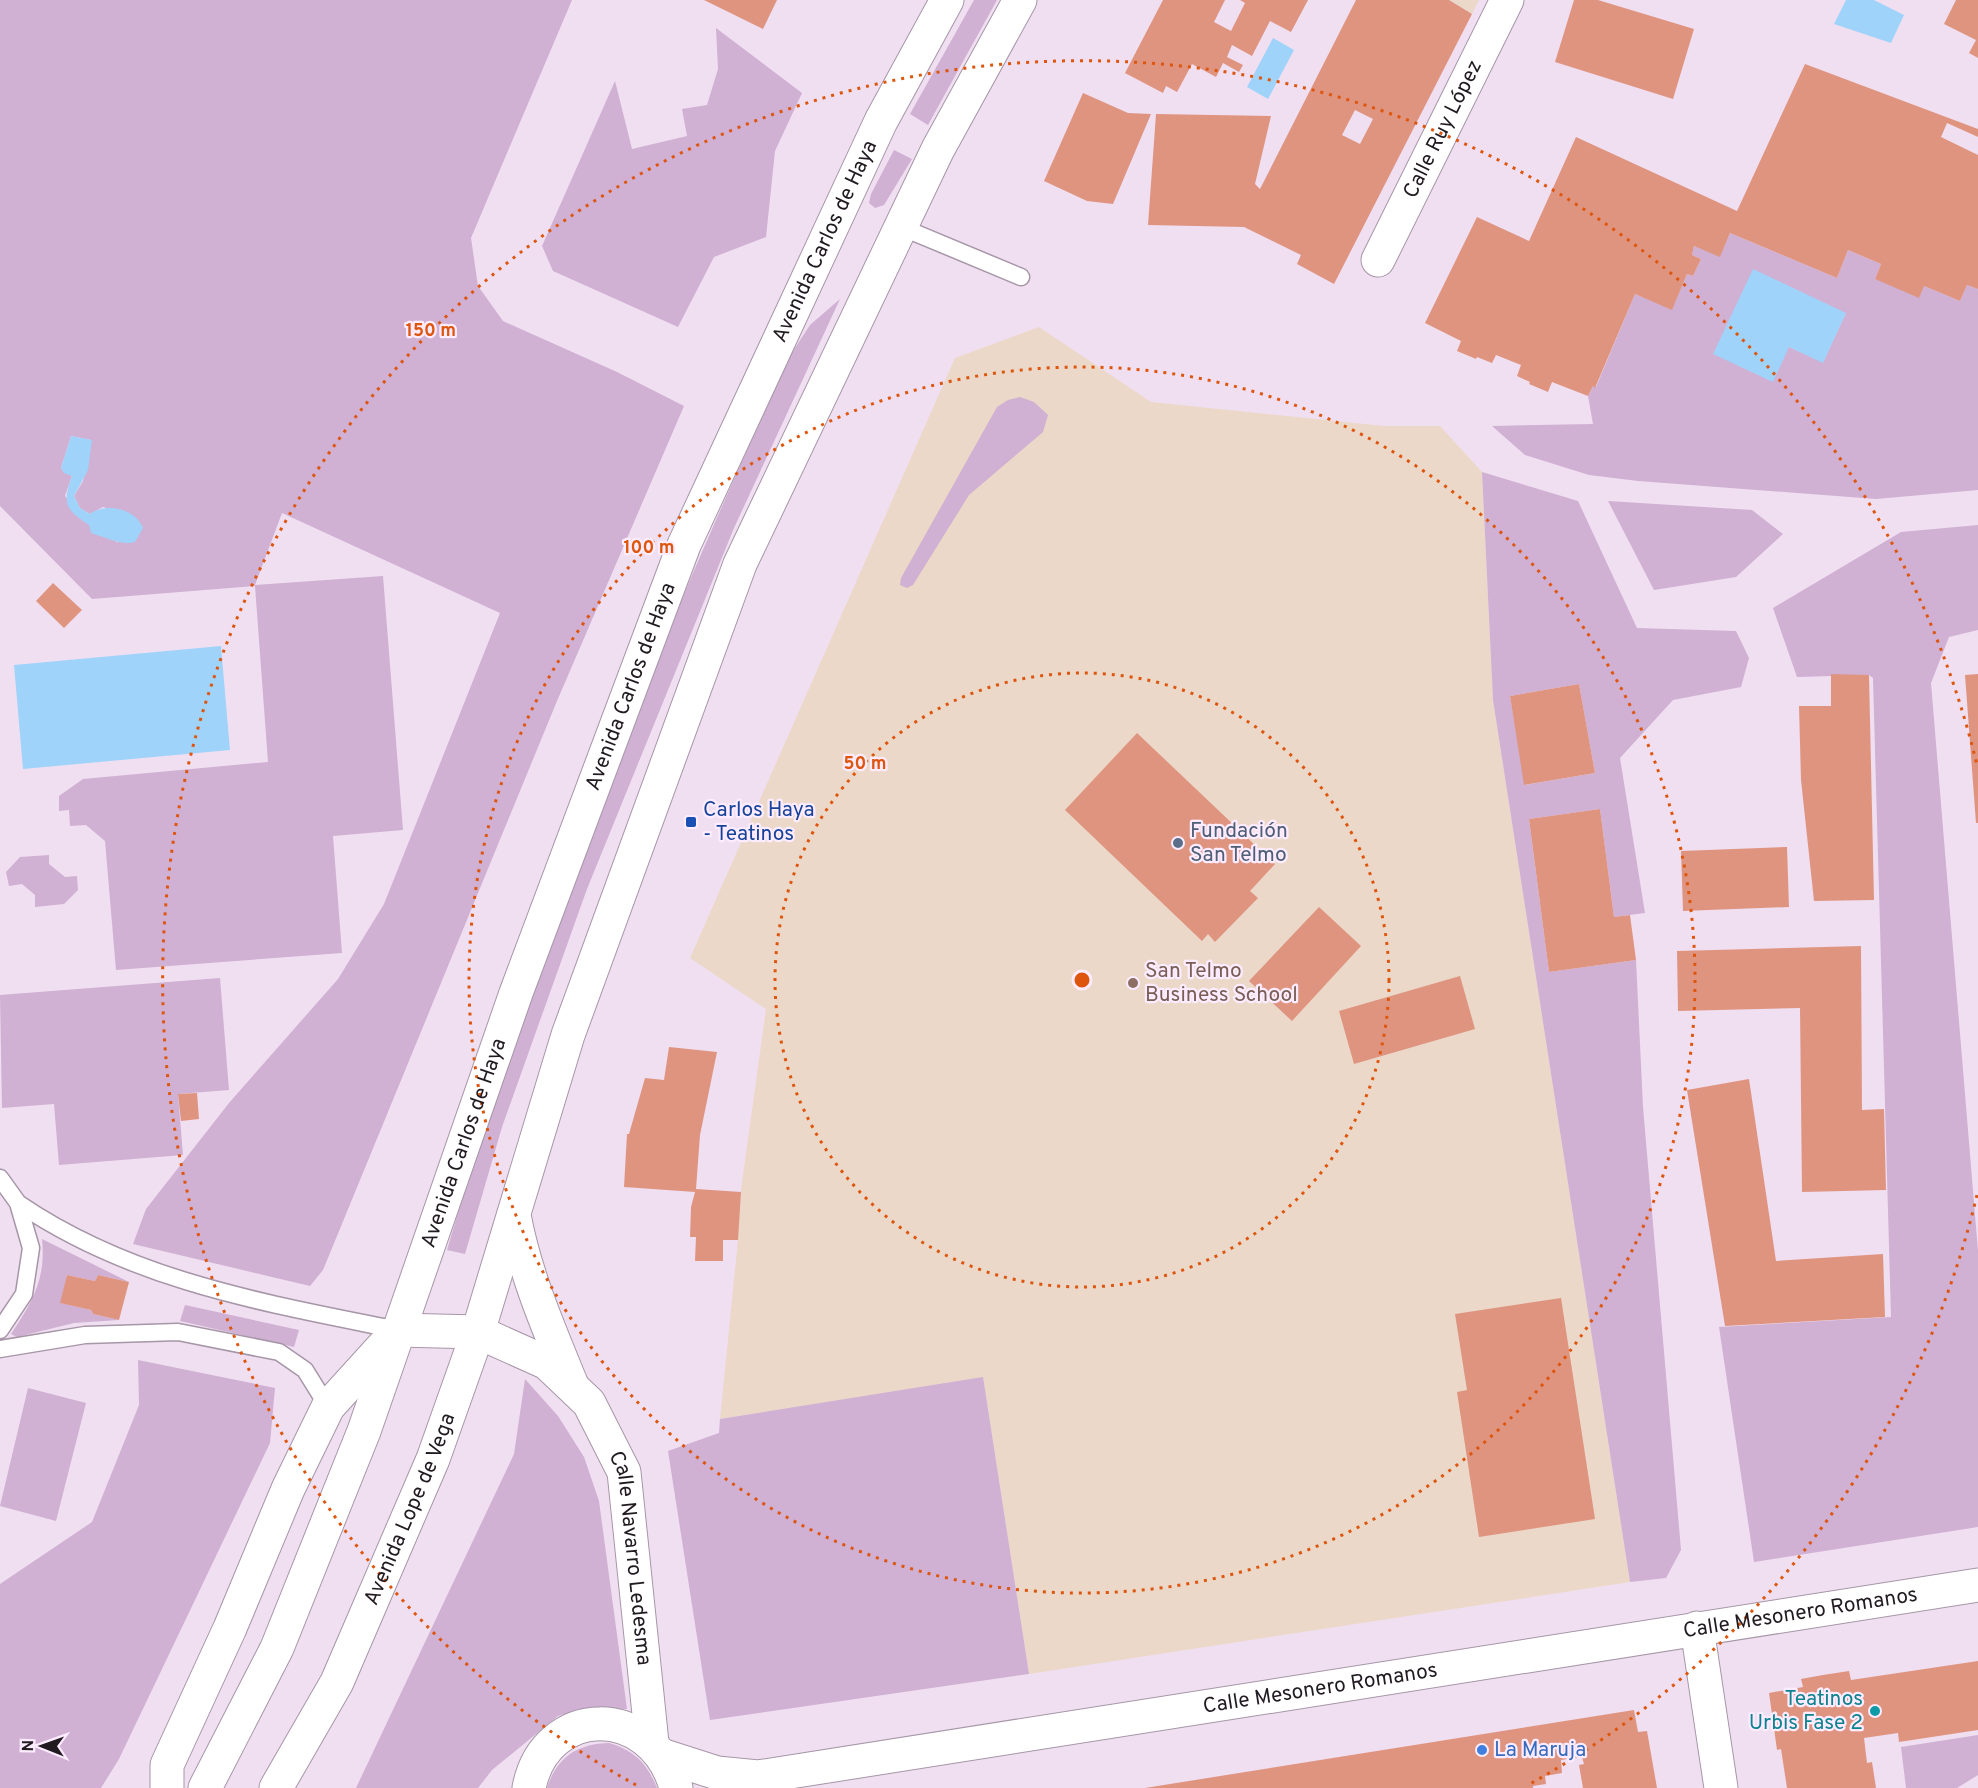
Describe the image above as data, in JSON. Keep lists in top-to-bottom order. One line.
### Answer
{"streets":{"main road":["Calle Ruy López","Avenida Carlos de Haya","Avenida Lope de Vega","Calle Navarro Ledesma","Calle Mesonero Romanos"]},"crossings":[["Calle Navarro Ledesma","Calle Mesonero Romanos"]],"places":{"transit":["Carlos Haya - Teatinos"],"other":["Fundación San Telmo","San Telmo Business School","Teatinos Urbis Fase 2","La Maruja"]},"north":"left","rings":["150 m","100 m","50 m"]}
